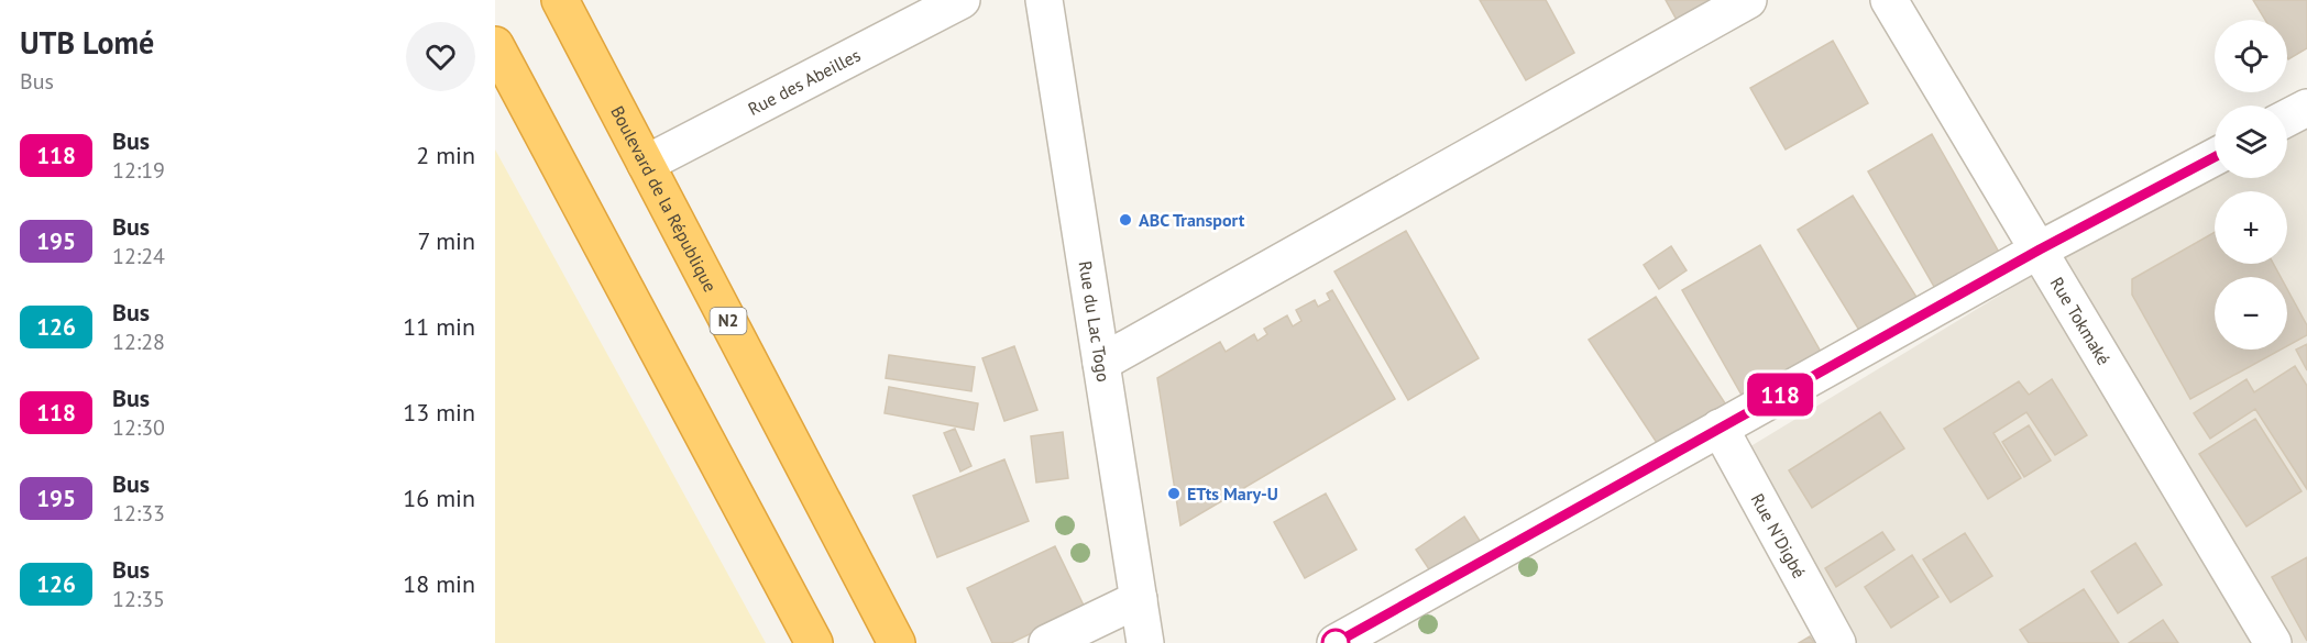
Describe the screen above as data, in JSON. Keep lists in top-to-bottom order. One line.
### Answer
{"streets":{"highway":["Boulevard de la République","N2"],"street":["Rue des Abeilles","Rue du Lac Togo","Rue Tokmaké","Rue N'Digbé"]},"crossings":[["Rue des Abeilles","Boulevard de la République"]],"places":["ABC Transport","ETts Mary-U"],"lines":["bus line 118"],"page":{"heading":["UTB Lomé","Bus"],"on_map":"118","map_buttons":["+","−"],"list":[{"mark":"118","name":"Bus","note":"12:19","value":"2 min"},{"mark":"195","name":"Bus","note":"12:24","value":"7 min"},{"mark":"126","name":"Bus","note":"12:28","value":"11 min"},{"mark":"118","name":"Bus","note":"12:30","value":"13 min"},{"mark":"195","name":"Bus","note":"12:33","value":"16 min"},{"mark":"126","name":"Bus","note":"12:35","value":"18 min"}]}}
